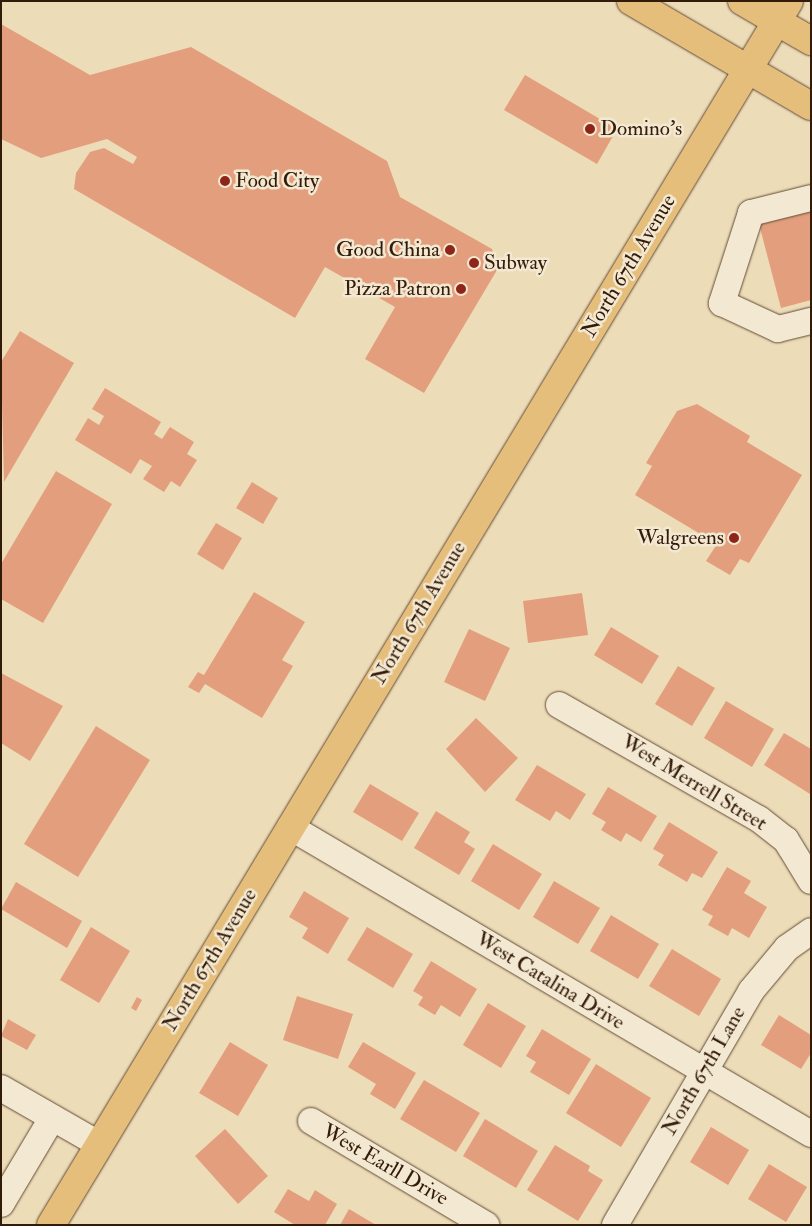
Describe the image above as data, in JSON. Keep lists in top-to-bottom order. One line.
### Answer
{"streets":{"main road":["North 67th Avenue"],"street":["West Merrell Street","West Catalina Drive","North 67th Lane","West Earll Drive"]},"crossings":[["North 67th Avenue","West Catalina Drive"],["West Catalina Drive","North 67th Lane"]],"places":["Domino's","Food City","Good China","Subway","Pizza Patron","Walgreens"]}
